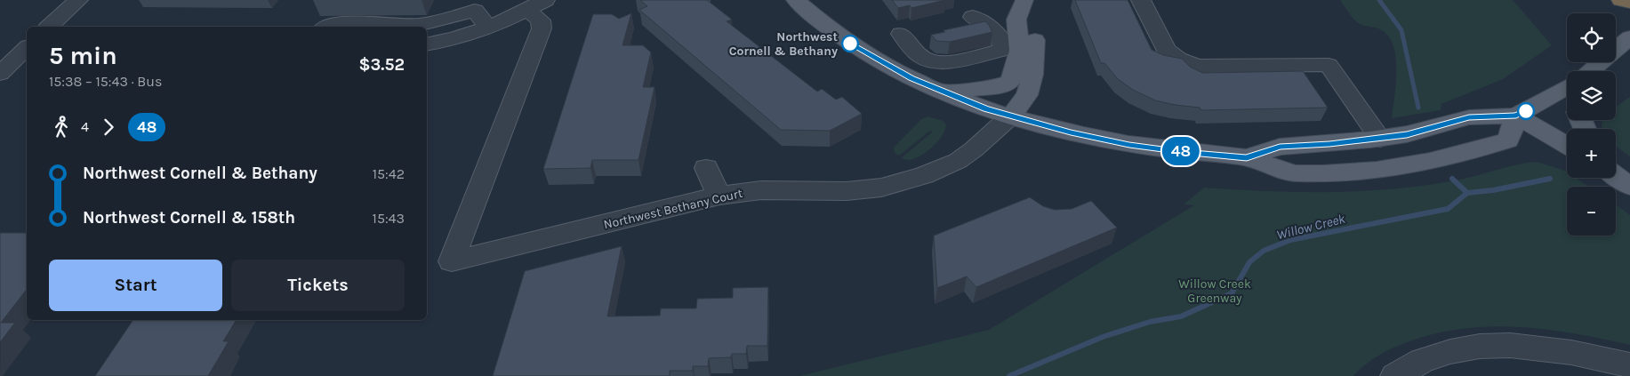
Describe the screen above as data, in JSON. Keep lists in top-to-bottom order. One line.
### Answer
{"streets":{"street":["Northwest Bethany Court"]},"water":["Willow Creek"],"parks":["Willow Creek Greenway"],"places":["Northwest Cornell & Bethany"],"lines":["bus line 48"],"page":{"on_map":"48","map_buttons":["+","−"],"heading":["5 min","15:38 – 15:43 · Bus","$3.52"],"legs":["4","48"],"list":[{"name":"Northwest Cornell & Bethany","value":"15:42"},{"name":"Northwest Cornell & 158th","value":"15:43"}],"buttons":["Start","Tickets"]}}
